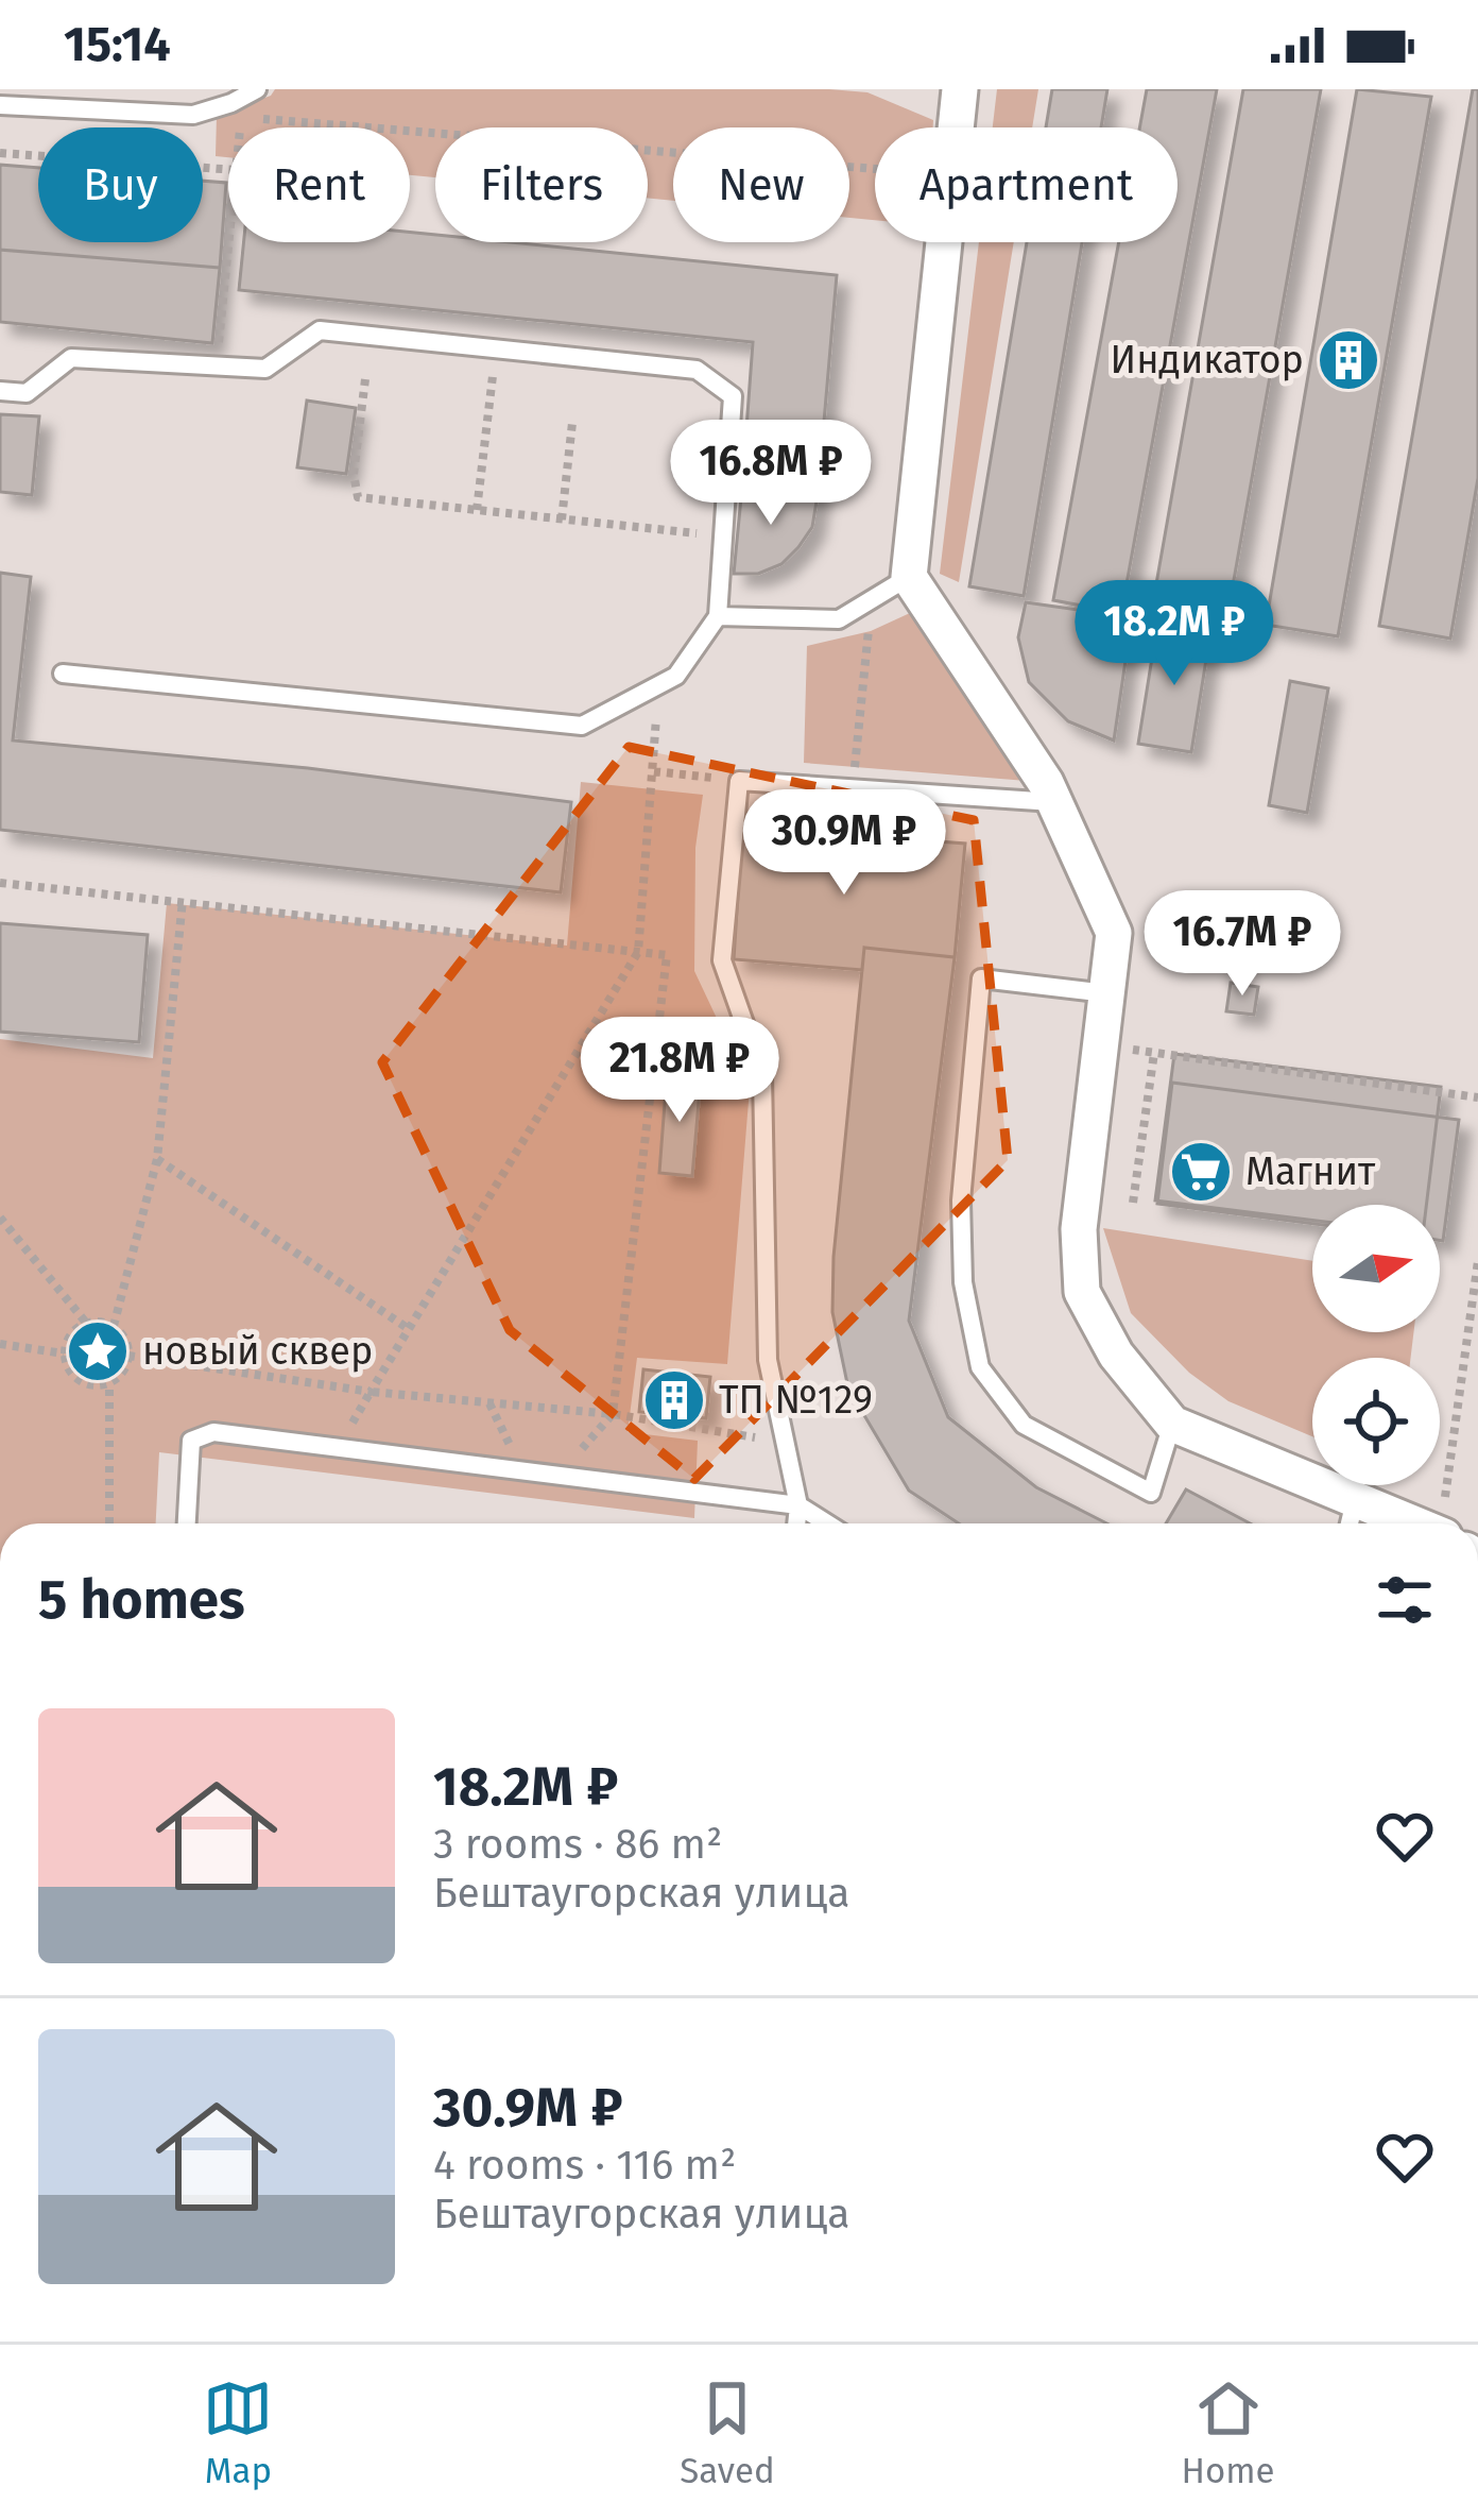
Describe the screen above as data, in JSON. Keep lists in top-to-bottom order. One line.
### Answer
{"places":{"building":["Индикатор","ТП №129"],"supermarket":["Магнит"],"place":["новый сквер"]},"north":"right","page":{"status":"15:14","chip":["Buy","Rent","Filters","New","Apartment"],"price":["16.8M ₽","18.2M ₽","30.9M ₽","16.7M ₽","21.8M ₽"],"heading":"5 homes","list":[{"name":"18.2M ₽","note":"3 rooms · 86 m² · Бештаугорская улица"},{"name":"30.9M ₽","note":"4 rooms · 116 m² · Бештаугорская улица"}],"tabs":["Map","Saved","Home"]}}
